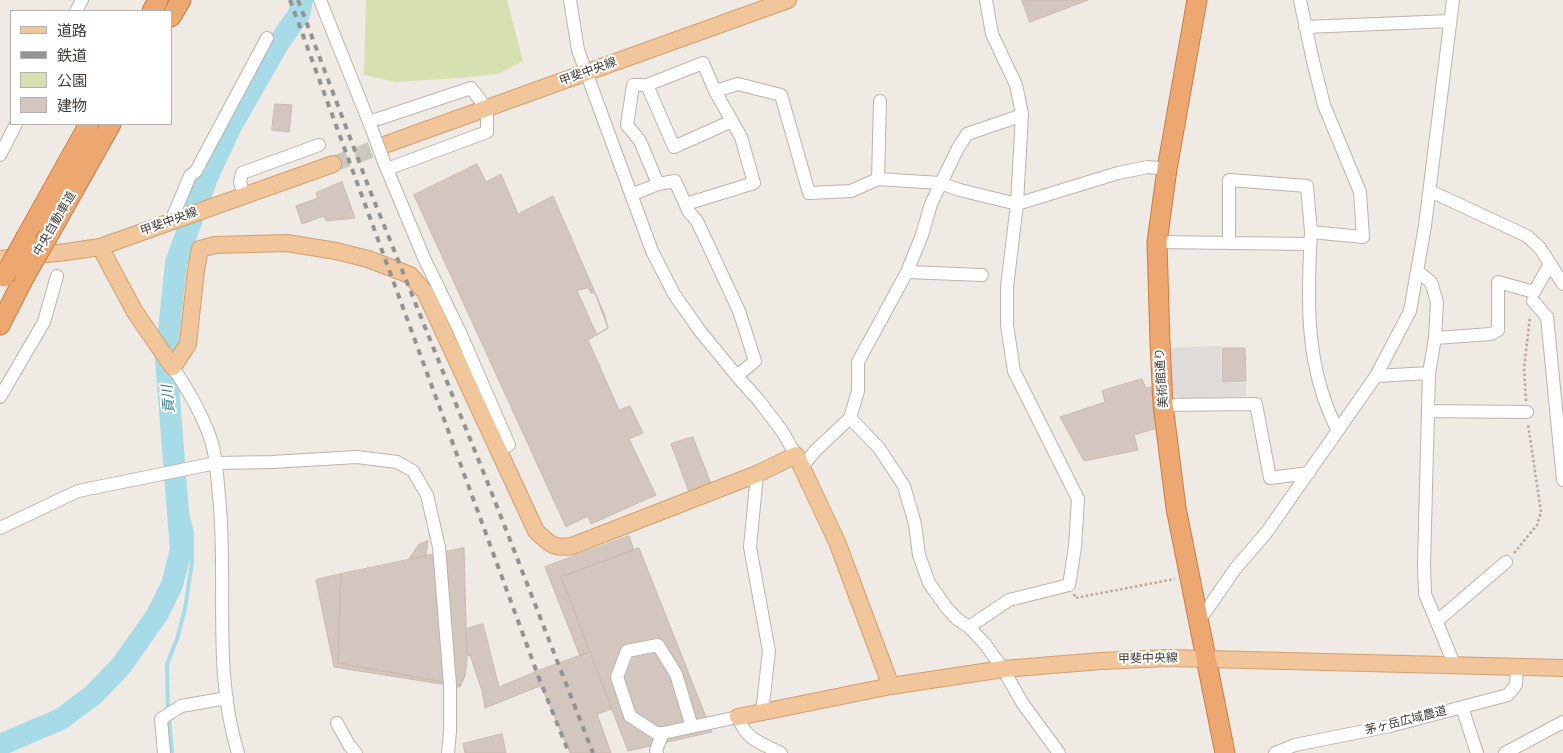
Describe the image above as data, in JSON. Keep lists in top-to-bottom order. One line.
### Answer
{"streets":{"highway":["中央自動車道","美術館通り"],"main road":["甲斐中央線"],"street":["茅ヶ岳広域農道"]},"crossings":[["甲斐中央線","美術館通り"],["甲斐中央線","茅ヶ岳広域農道"]],"water":["貢川"],"legend":["道路","鉄道","公園","建物"]}
